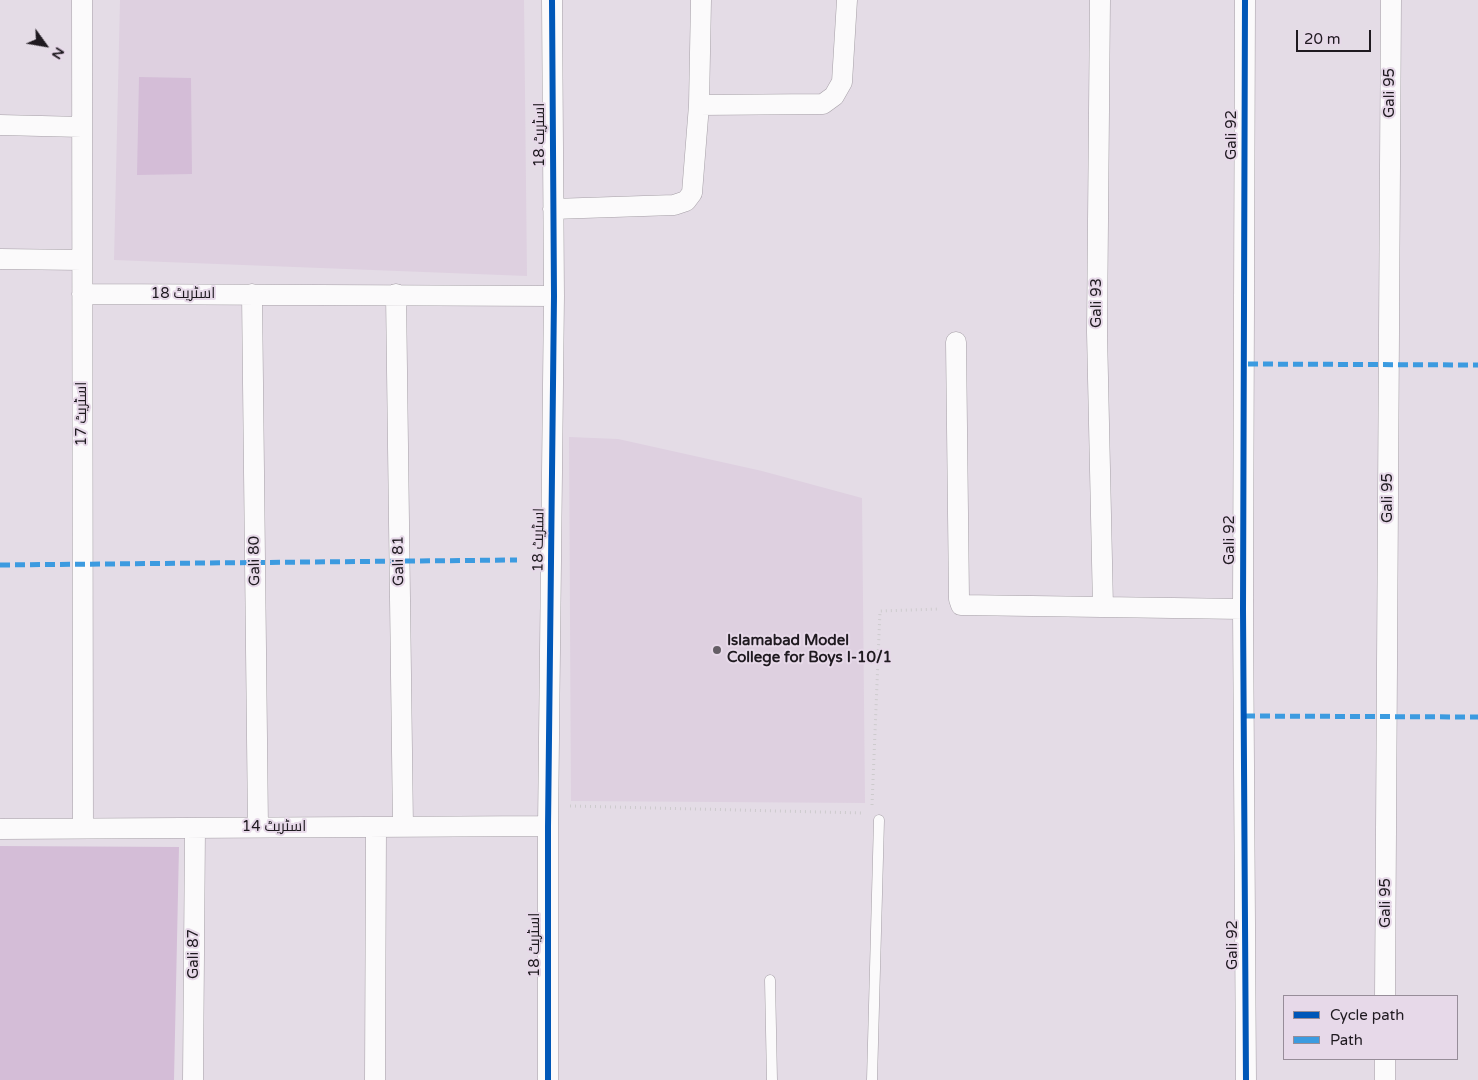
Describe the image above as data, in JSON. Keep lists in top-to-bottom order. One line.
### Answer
{"streets":{"street":["Gali 95","اسٹریٹ 18","Gali 92","Gali 93","اسٹریٹ 17","Gali 80","Gali 81","اسٹریٹ 14","Gali 87"]},"crossings":[["اسٹریٹ 18","اسٹریٹ 17"],["اسٹریٹ 18","Gali 80"],["اسٹریٹ 18","Gali 81"],["اسٹریٹ 18","اسٹریٹ 14"],["اسٹریٹ 17","اسٹریٹ 14"],["Gali 80","اسٹریٹ 14"],["Gali 81","اسٹریٹ 14"],["اسٹریٹ 14","Gali 87"]],"places":["Islamabad Model College for Boys I-10/1"],"legend":["Cycle path","Path"],"scale_bar":"20 m","north":"bottom right"}
